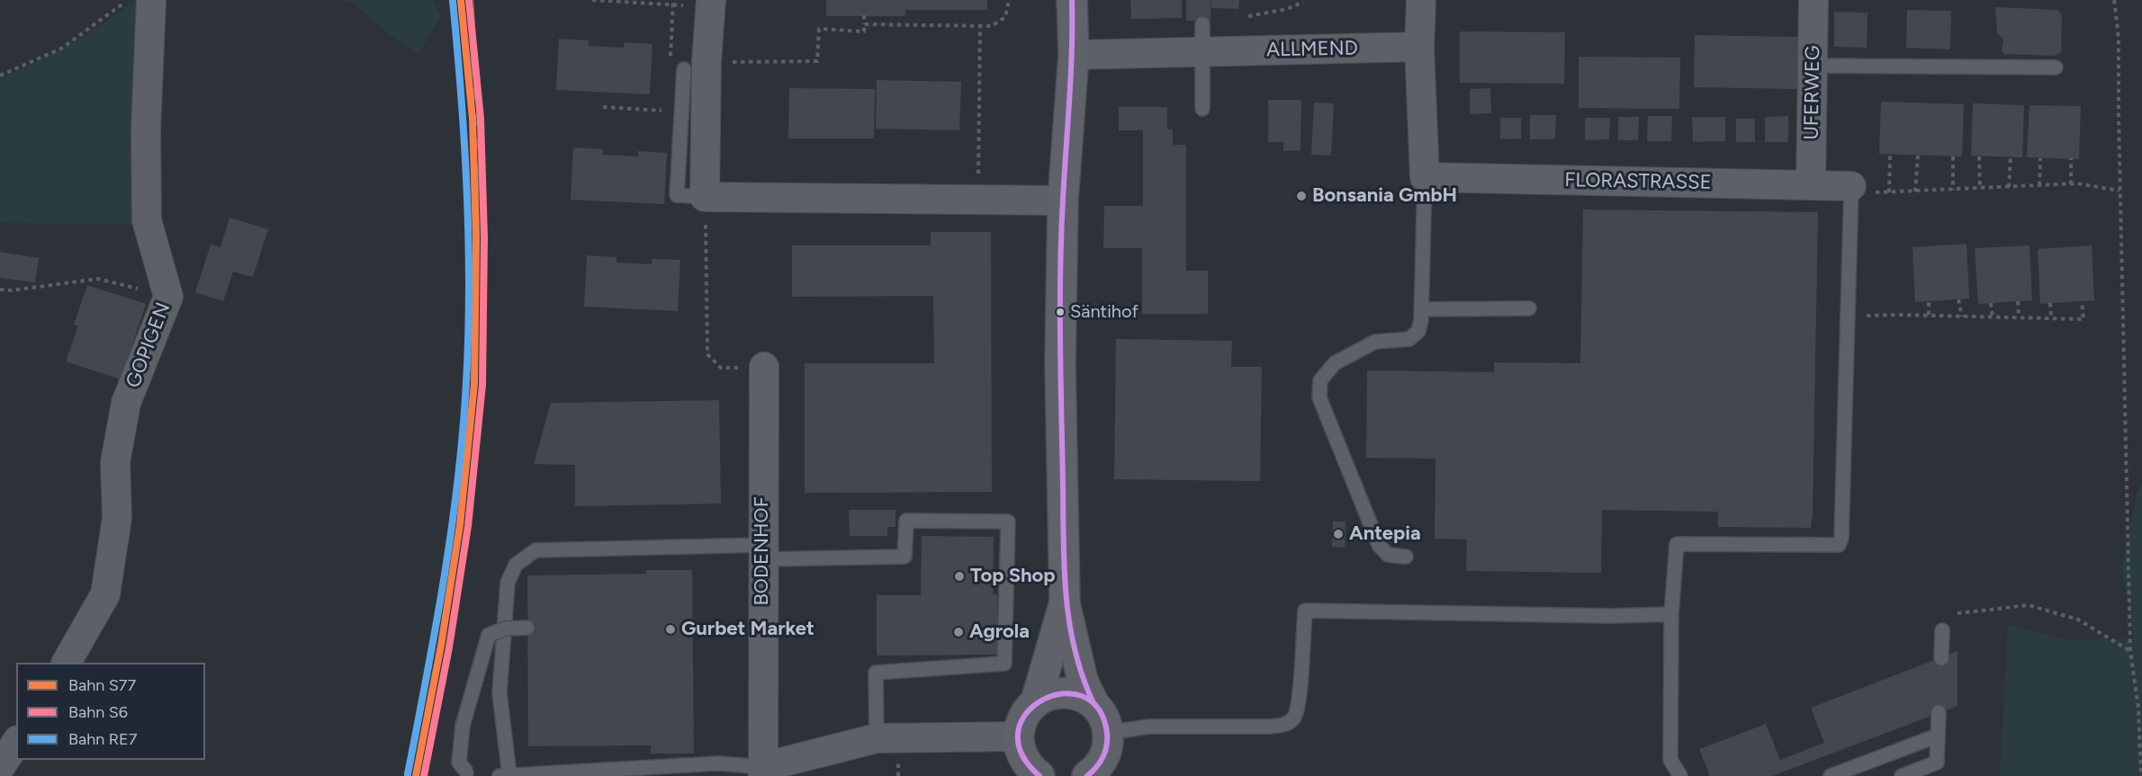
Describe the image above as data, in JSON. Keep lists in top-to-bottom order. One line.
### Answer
{"streets":{"street":["ALLMEND","UFERWEG","FLORASTRASSE","GOPIGEN","BODENHOF"]},"crossings":[["UFERWEG","FLORASTRASSE"]],"places":["Bonsania GmbH","Säntihof","Antepia","Top Shop","Gurbet Market","Agrola"],"lines":["rail line S77","rail line S6","rail line RE7"],"legend":["Bahn S77","Bahn S6","Bahn RE7"]}
